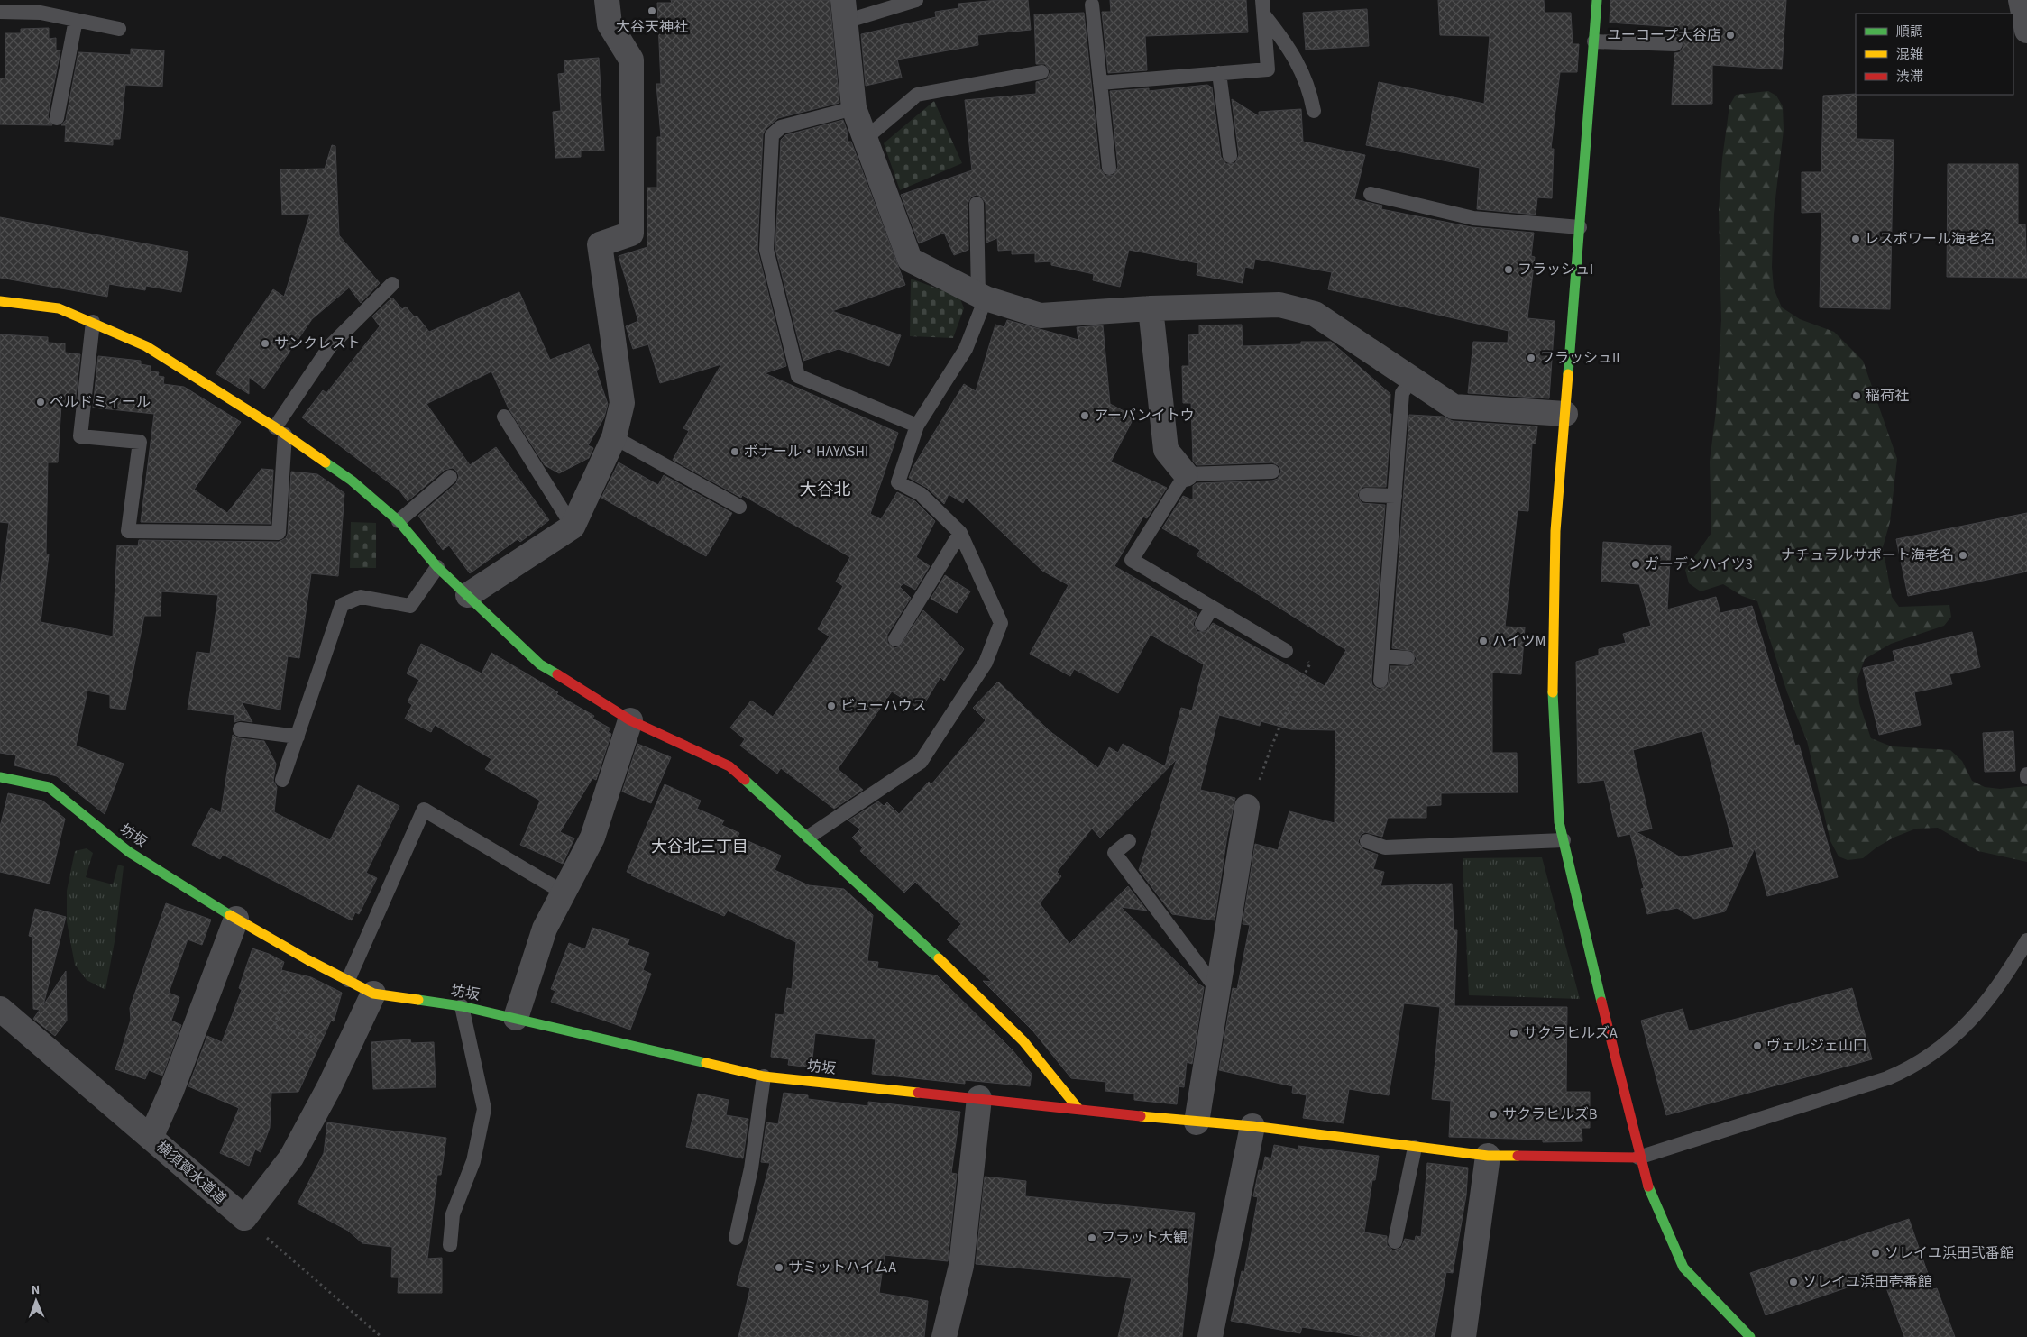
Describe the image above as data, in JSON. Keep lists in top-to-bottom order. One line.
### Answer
{"streets":{"street":["坊坂","横須賀水道道"]},"districts":["大谷北","大谷北三丁目"],"places":["大谷天神社","ユーコープ大谷店","レスポワール海老名","フラッシュI","サンクレスト","フラッシュII","稲荷社","ベルドミィール","アーバンイトウ","ボナール・HAYASHI","ナチュラルサポート海老名","ガーデンハイツ3","ハイツM","ビューハウス","サクラヒルズA","ヴェルジェ山口","サクラヒルズB","フラット大観","ソレイユ浜田弐番館","サミットハイムA","ソレイユ浜田壱番館"],"legend":["順調","混雑","渋滞"],"north":"top"}
